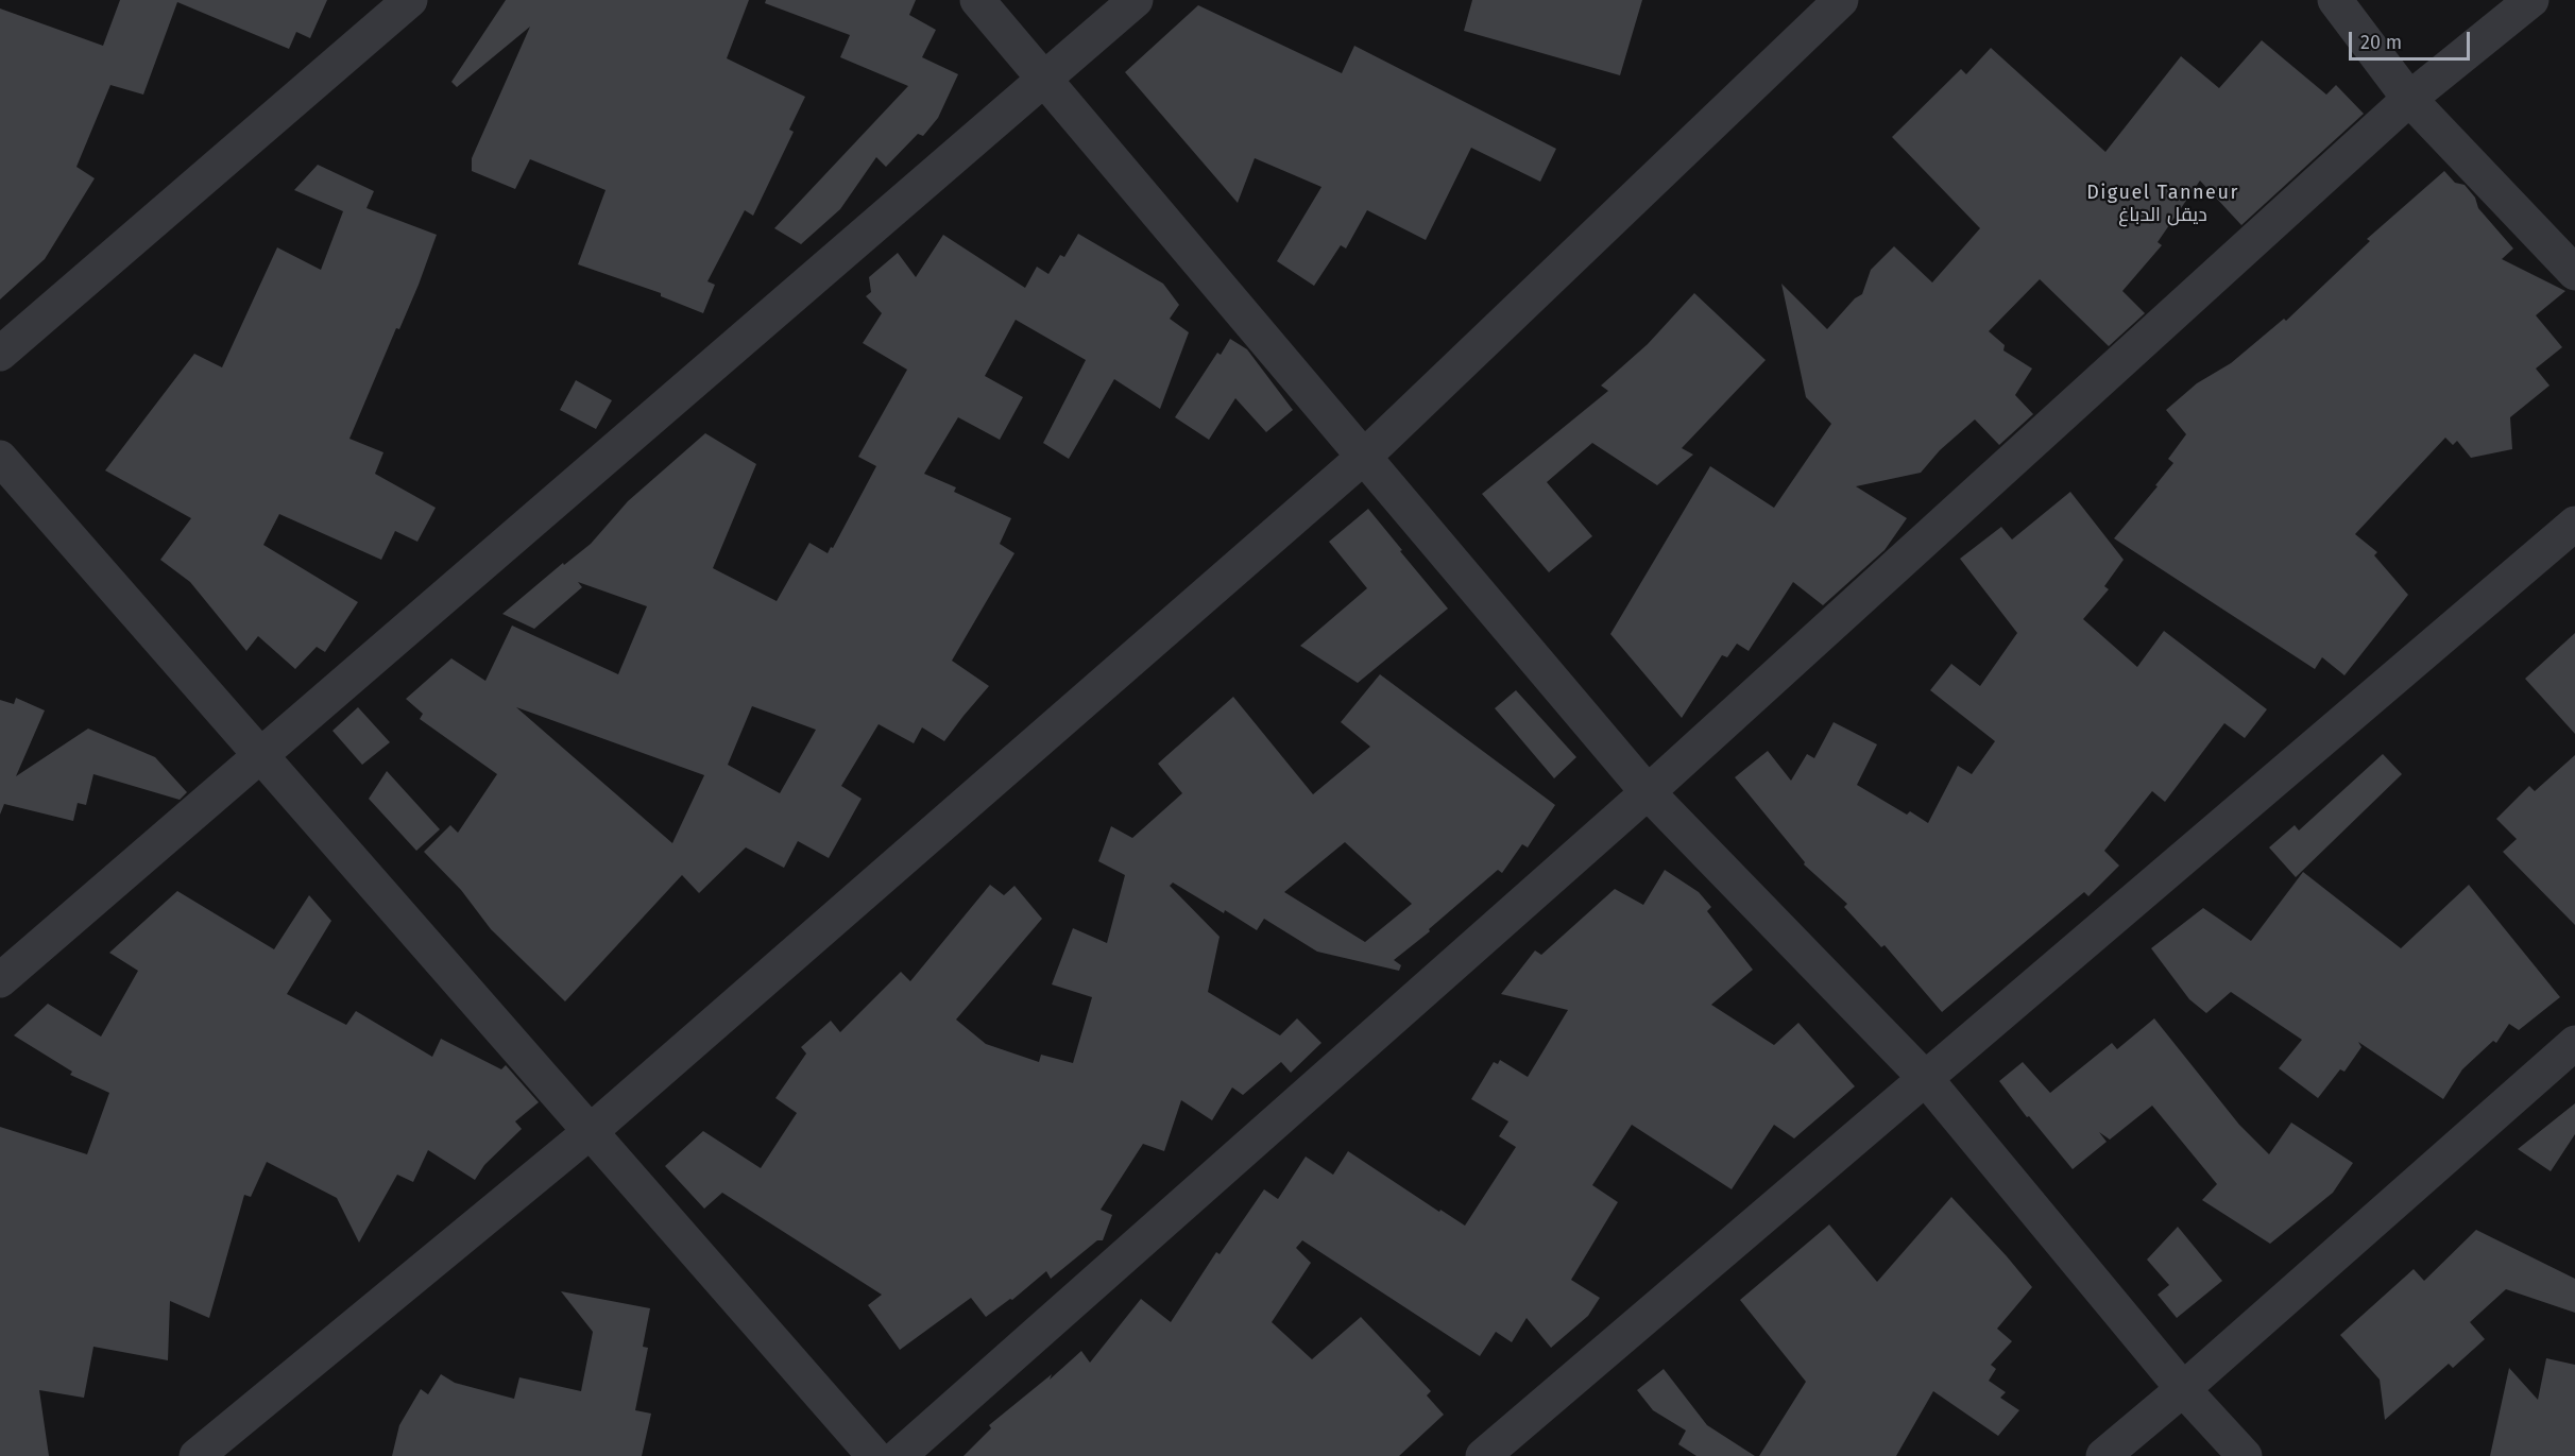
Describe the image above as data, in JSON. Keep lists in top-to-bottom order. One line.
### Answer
{"districts":["Diguel Tanneur ديقل الدباغ"],"scale_bar":"20 m"}
